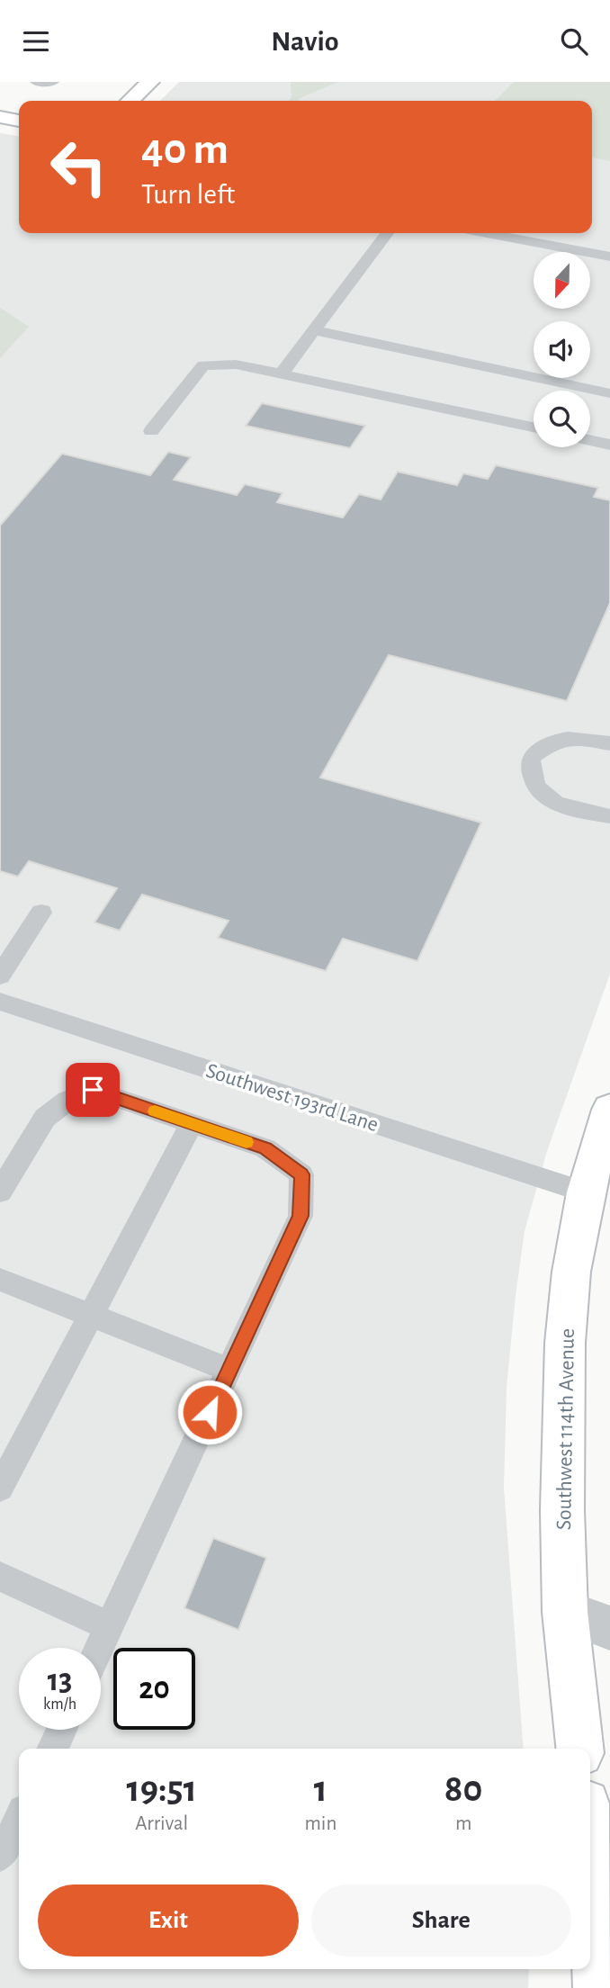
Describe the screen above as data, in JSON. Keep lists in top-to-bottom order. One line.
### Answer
{"streets":{"street":["Southwest 114th Avenue"],"lane":["Southwest 193rd Lane"]},"crossings":[["Southwest 193rd Lane","Southwest 114th Avenue"]],"north":"bottom","page":{"header":"Navio","turn":["40 m","Turn left"],"speed":"13 km/h","limit":"20","eta":["19:51","Arrival","1","min","80","m"],"buttons":["Exit","Share"]}}
